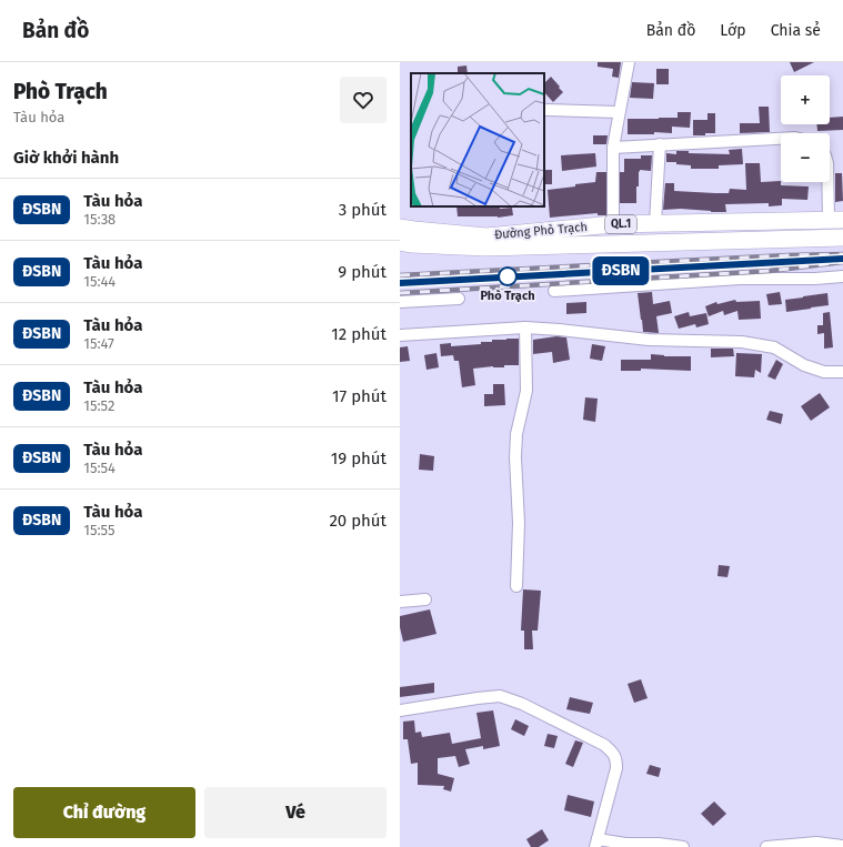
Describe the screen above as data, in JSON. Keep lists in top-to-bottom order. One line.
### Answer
{"streets":{"highway":["QL.1","Đường Phò Trạch"]},"places":["Phò Trạch"],"page":{"header":"Bản đồ","nav":["Bản đồ","Lớp","Chia sẻ"],"heading":[["Phò Trạch","Tàu hỏa"],"Giờ khởi hành"],"on_map":"ĐSBN","map_buttons":["+","−"],"list":[{"mark":"ĐSBN","name":"Tàu hỏa","note":"15:38","value":"3 phút"},{"mark":"ĐSBN","name":"Tàu hỏa","note":"15:44","value":"9 phút"},{"mark":"ĐSBN","name":"Tàu hỏa","note":"15:47","value":"12 phút"},{"mark":"ĐSBN","name":"Tàu hỏa","note":"15:52","value":"17 phút"},{"mark":"ĐSBN","name":"Tàu hỏa","note":"15:54","value":"19 phút"},{"mark":"ĐSBN","name":"Tàu hỏa","note":"15:55","value":"20 phút"}],"buttons":["Chỉ đường","Vé"]}}
